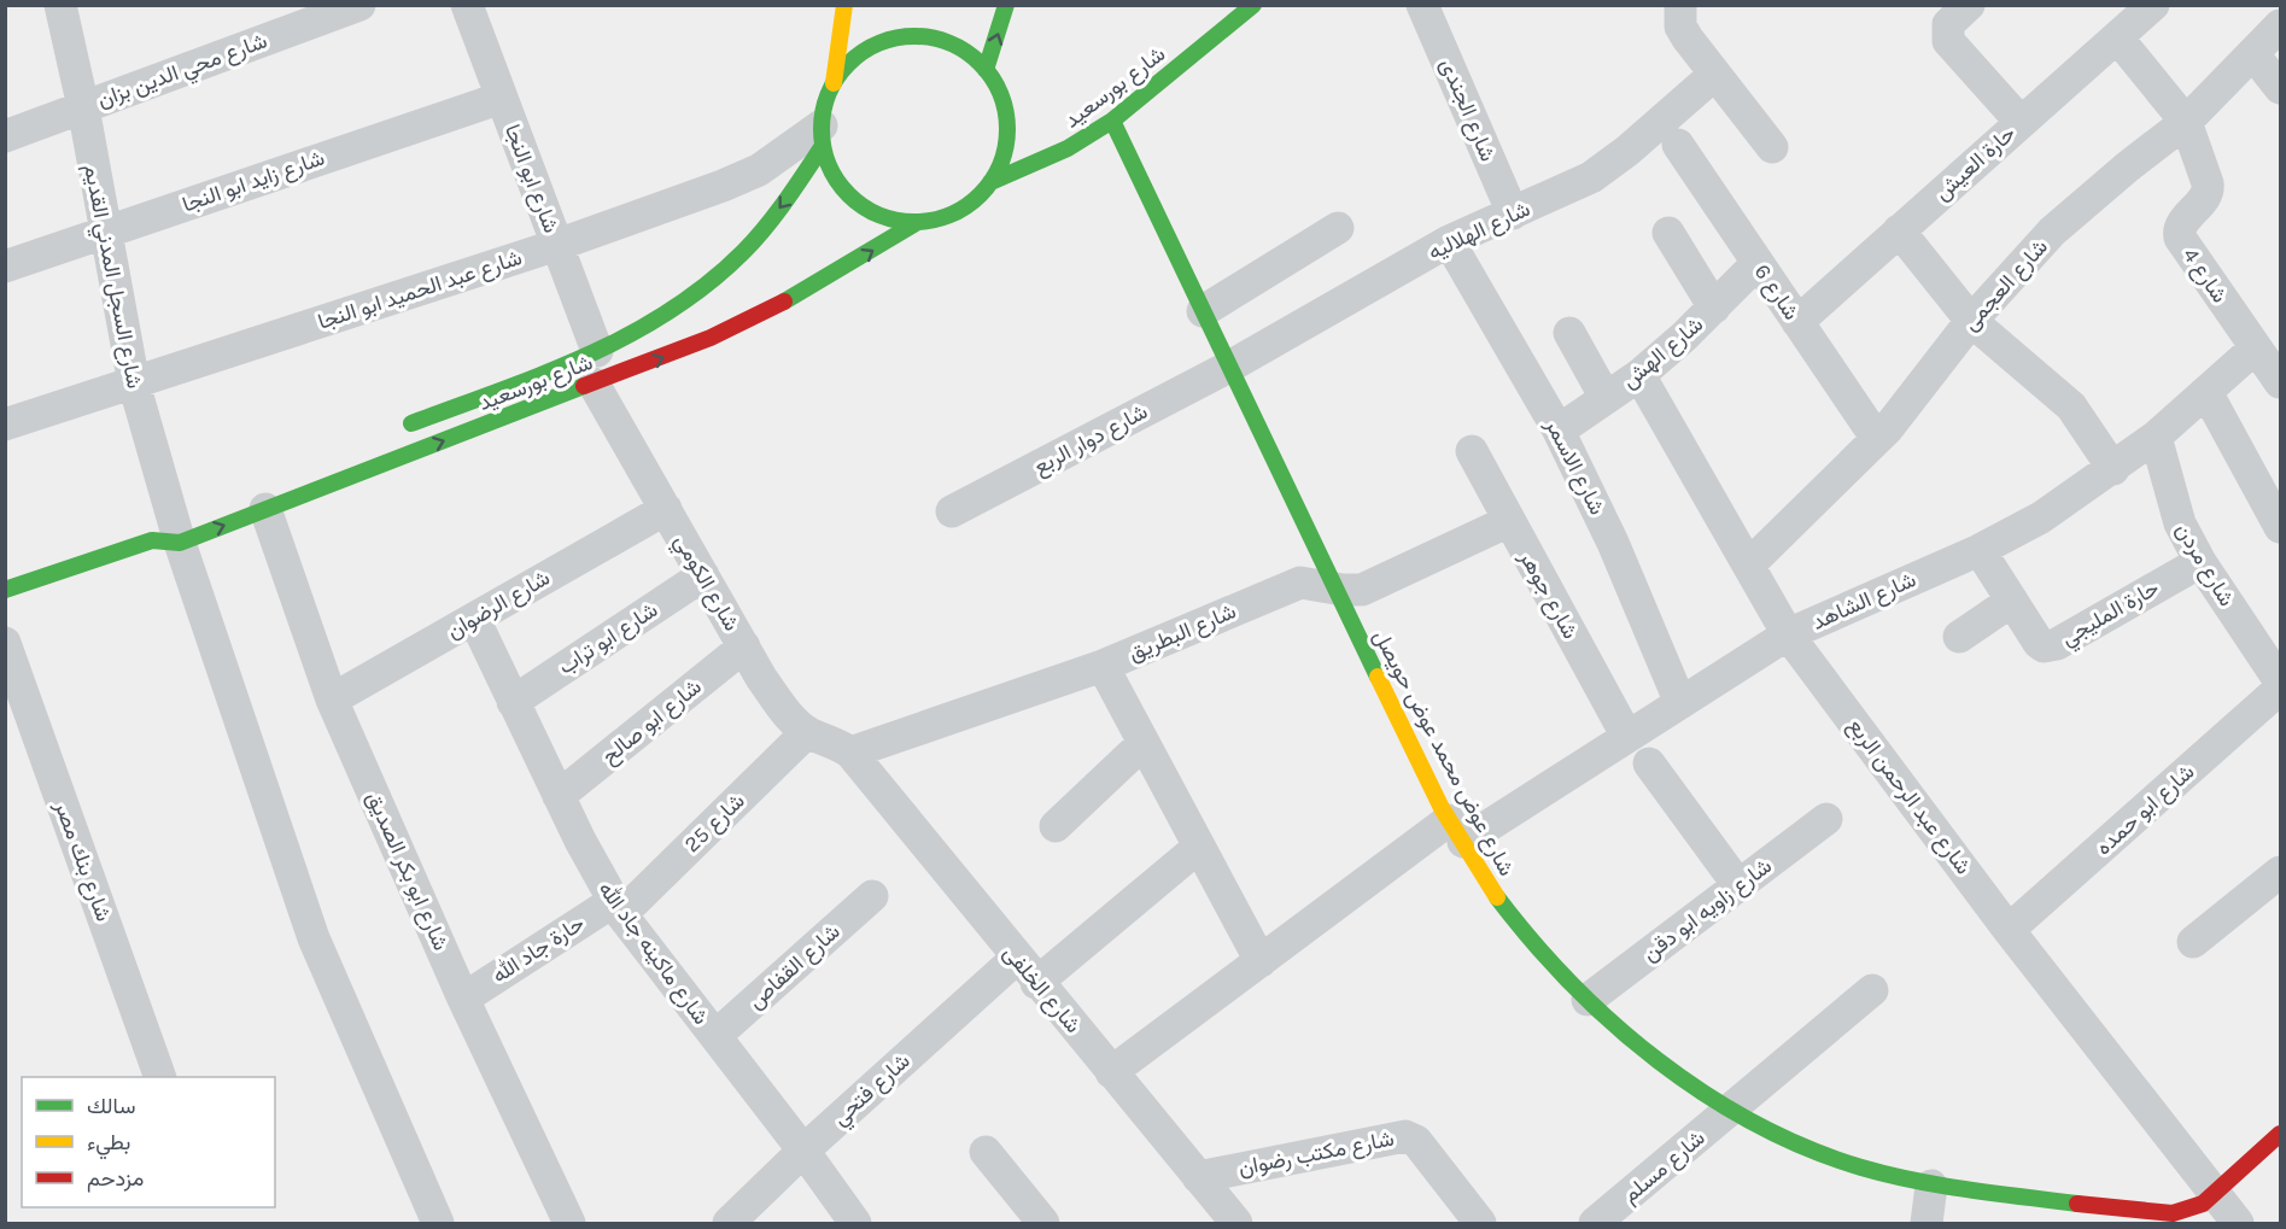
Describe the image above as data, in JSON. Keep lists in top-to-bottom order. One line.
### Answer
{"streets":{"street":["شارع محي الدين بزان","شارع بورسعيد","شارع الجندى","حارة العيش","شارع ابو النجا","شارع زايد ابو النجا","شارع الهلاليه","شارع 4","شارع السجل المدني القديم","شارع العجمى","شارع عبد الحميد ابو النجا","شارع 6","شارع الهش","شارع دوار الربع","شارع الاسمر","شارع مردن","شارع الكومي","شارع جوهر","شارع الشاهد","شارع الرضوان","حارة المليجي","شارع البطريق","شارع ابو تراب","شارع ابو صالح","شارع عوض محمد عوض حويصل","شارع عبد الرحمن الربع","شارع ابو حمده","شارع 25","شارع بنك مصر","شارع ابو بكر الصديق","شارع زاويه ابو دقن","حارة جاد الله","شارع ماكينه جاد الله","شارع القفاص","شارع الخلفى","شارع فتحي","شارع مكتب رضوان","شارع مسلم"]},"crossings":[["شارع محي الدين بزان","شارع السجل المدني القديم"],["شارع بورسعيد","شارع ابو النجا"],["شارع بورسعيد","شارع السجل المدني القديم"],["شارع بورسعيد","شارع عبد الحميد ابو النجا"],["شارع بورسعيد","شارع الكومي"],["شارع بورسعيد","شارع عوض محمد عوض حويصل"],["شارع بورسعيد","شارع ابو بكر الصديق"],["شارع الجندى","شارع الهلاليه"],["حارة العيش","شارع 6"],["شارع ابو النجا","شارع زايد ابو النجا"],["شارع ابو النجا","شارع عبد الحميد ابو النجا"],["شارع زايد ابو النجا","شارع السجل المدني القديم"],["شارع الهلاليه","شارع دوار الربع"],["شارع الهلاليه","شارع الاسمر"],["شارع الهلاليه","شارع عوض محمد عوض حويصل"],["شارع 4","شارع العجمى"],["شارع 4","شارع الشاهد"],["شارع السجل المدني القديم","شارع عبد الحميد ابو النجا"],["شارع العجمى","شارع 6"],["شارع العجمى","شارع عبد الرحمن الربع"],["شارع 6","شارع الهش"],["شارع الهش","شارع الاسمر"],["شارع الهش","شارع عبد الرحمن الربع"],["شارع دوار الربع","شارع عوض محمد عوض حويصل"],["شارع الاسمر","شارع الشاهد"],["شارع مردن","شارع الشاهد"],["شارع مردن","حارة المليجي"],["شارع الكومي","شارع الرضوان"],["شارع الكومي","شارع البطريق"],["شارع الكومي","شارع ابو تراب"],["شارع الكومي","شارع ابو صالح"],["شارع الكومي","شارع 25"],["شارع الكومي","شارع الخلفى"],["شارع جوهر","شارع الشاهد"],["شارع جوهر","شارع البطريق"],["شارع الشاهد","حارة المليجي"],["شارع الشاهد","شارع عوض محمد عوض حويصل"],["شارع الشاهد","شارع عبد الرحمن الربع"],["شارع الشاهد","شارع الخلفى"],["شارع الرضوان","شارع ابو بكر الصديق"],["شارع الرضوان","شارع ماكينه جاد الله"],["شارع البطريق","شارع عوض محمد عوض حويصل"],["شارع البطريق","شارع الخلفى"],["شارع ابو تراب","شارع ماكينه جاد الله"],["شارع ابو صالح","شارع ماكينه جاد الله"],["شارع عوض محمد عوض حويصل","شارع عبد الرحمن الربع"],["شارع عوض محمد عوض حويصل","شارع زاويه ابو دقن"],["شارع عوض محمد عوض حويصل","شارع مسلم"],["شارع عبد الرحمن الربع","شارع ابو حمده"],["شارع 25","حارة جاد الله"],["شارع 25","شارع ماكينه جاد الله"],["شارع ابو بكر الصديق","حارة جاد الله"],["حارة جاد الله","شارع ماكينه جاد الله"],["شارع ماكينه جاد الله","شارع القفاص"],["شارع ماكينه جاد الله","شارع فتحي"],["شارع الخلفى","شارع فتحي"],["شارع الخلفى","شارع مكتب رضوان"]],"legend":["سالك","بطيء","مزدحم"]}
